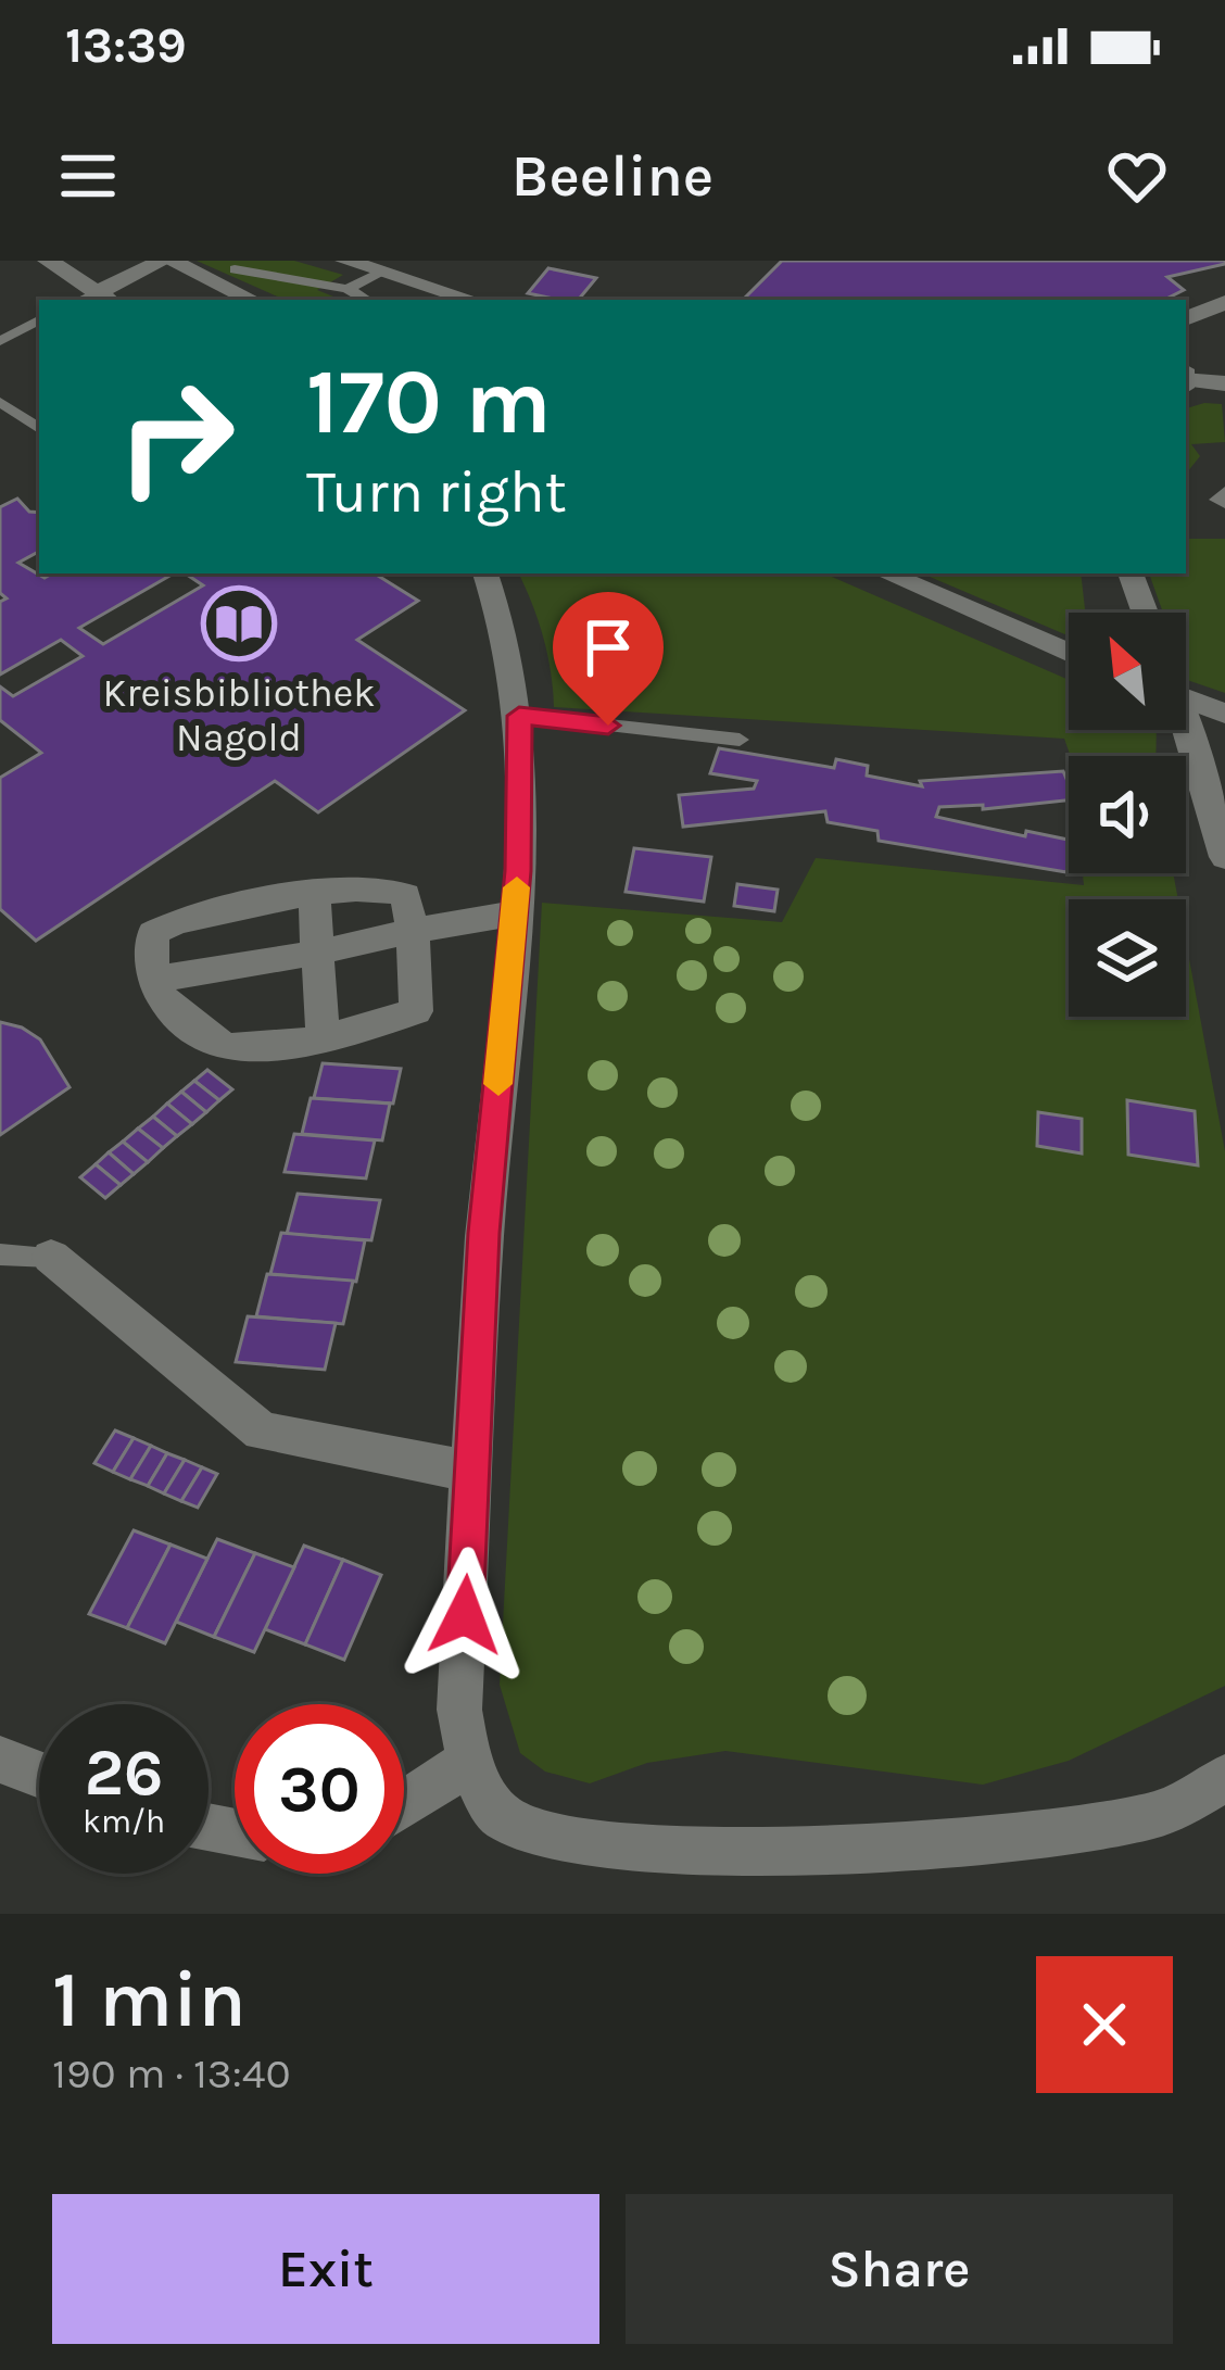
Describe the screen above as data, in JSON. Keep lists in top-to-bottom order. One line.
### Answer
{"places":{"library":["Kreisbibliothek Nagold"]},"north":"top left","page":{"status":"13:39","header":"Beeline","turn":["170 m","Turn right"],"speed":"26 km/h","limit":"30","heading":["1 min","190 m · 13:40"],"buttons":["Exit","Share"]}}
